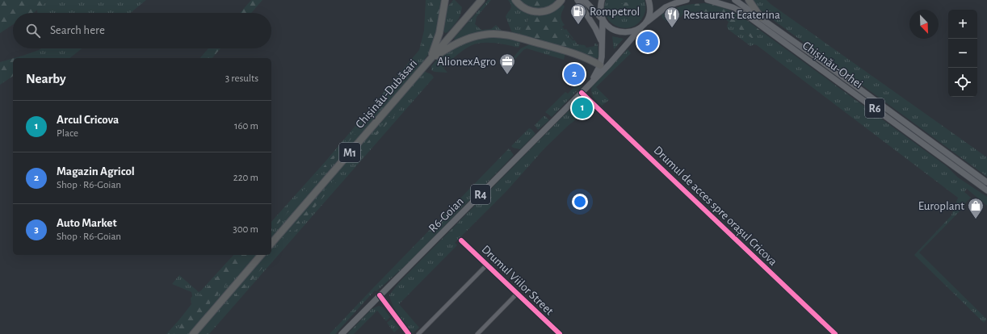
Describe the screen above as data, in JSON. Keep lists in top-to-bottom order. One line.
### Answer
{"streets":{"highway":["Chișinău-Dubăsari","M1"],"main road":["Chișinău-Orhei","R6","R4","R6-Goian"],"street":["Drumul de acces spre orașul Cricova","Drumul Viilor Street"]},"crossings":[["Drumul de acces spre orașul Cricova","R6-Goian"]],"places":{"fuel station":["Rompetrol"],"restaurant":["Restaurant Ecaterina"],"office":["AlionexAgro"],"shop":["Europlant"]},"north":"bottom right","page":{"map_buttons":["+","−"],"search":"Search here","pins":["3","2","1"],"heading":["Nearby","3 results"],"list":[{"mark":"1","name":"Arcul Cricova","note":"Place","value":"160 m"},{"mark":"2","name":"Magazin Agricol","note":"Shop · R6-Goian","value":"220 m"},{"mark":"3","name":"Auto Market","note":"Shop · R6-Goian","value":"300 m"}]}}
